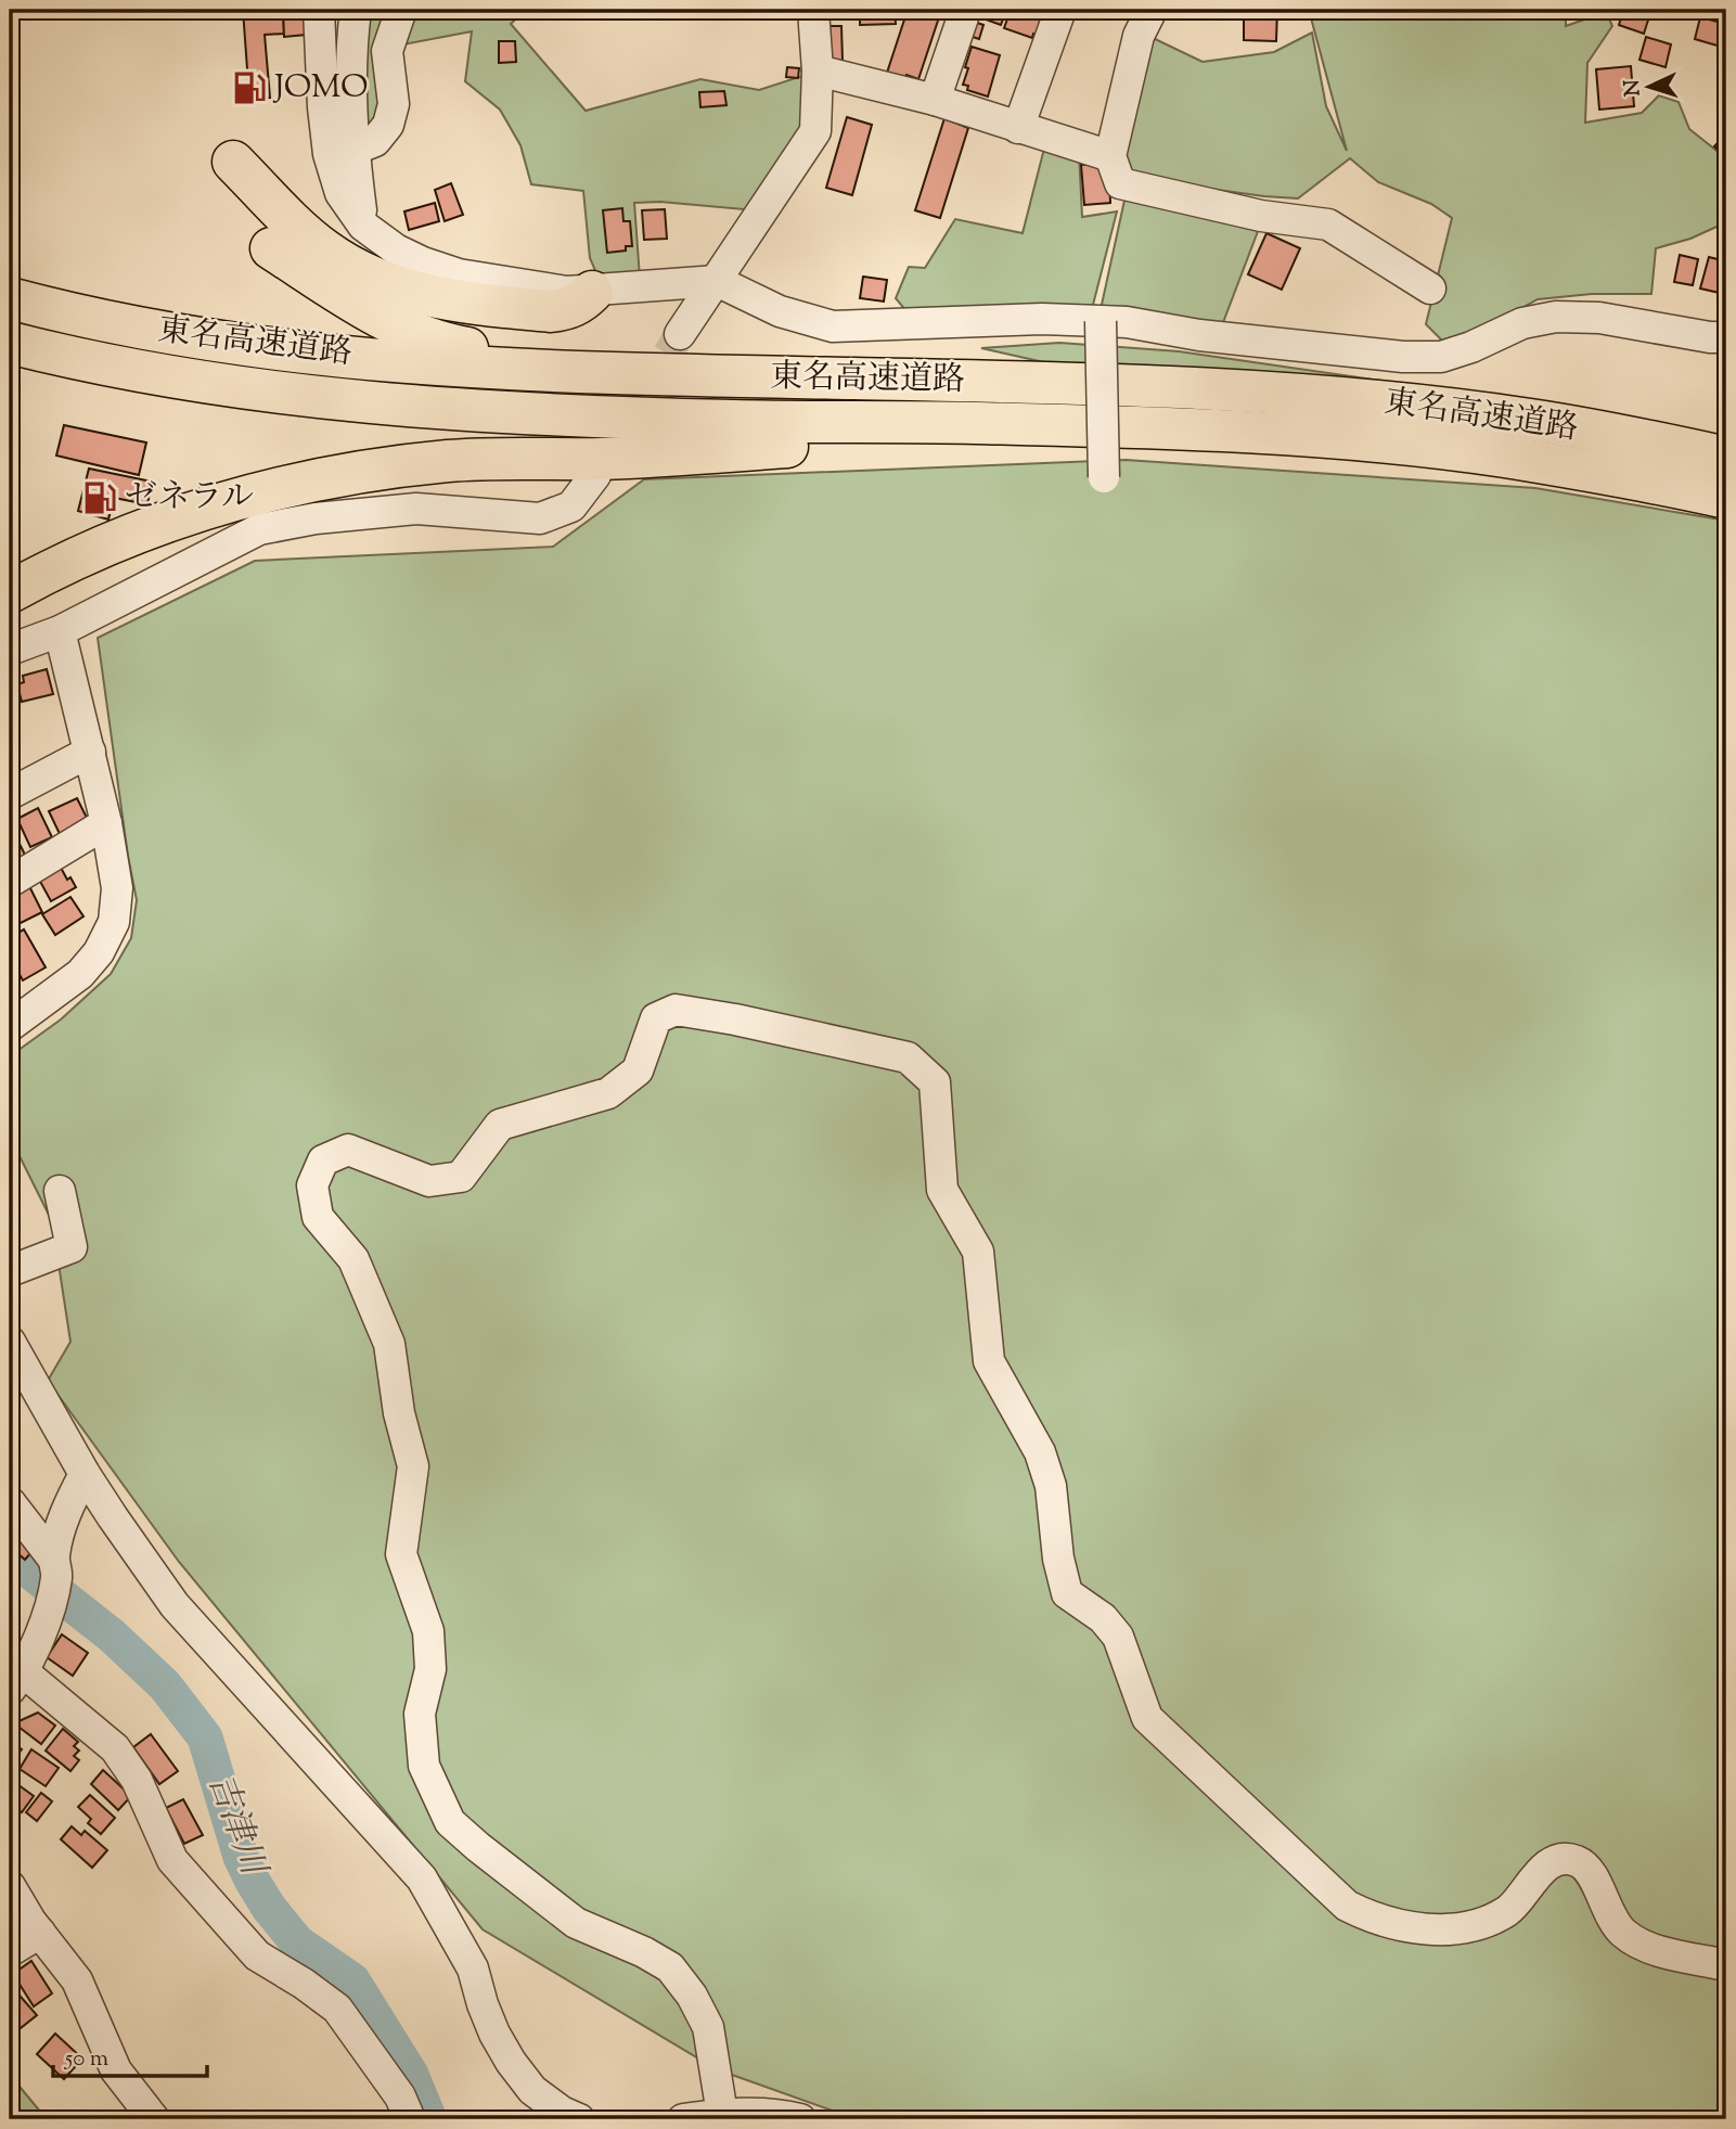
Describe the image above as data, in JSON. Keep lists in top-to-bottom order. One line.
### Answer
{"streets":{"highway":["東名高速道路"]},"water":["吉津川"],"places":{"fuel station":["JOMO","ゼネラル"]},"scale_bar":"50 m","north":"left"}
